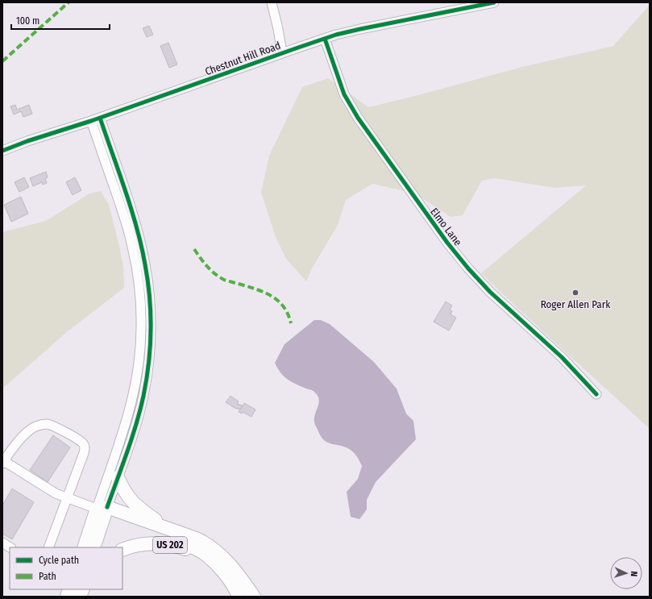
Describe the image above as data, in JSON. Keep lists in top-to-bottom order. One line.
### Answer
{"streets":{"highway":["US 202"],"street":["Chestnut Hill Road","Elmo Lane"]},"crossings":[["Chestnut Hill Road","Elmo Lane"]],"places":["Roger Allen Park"],"legend":["Cycle path","Path"],"scale_bar":"100 m","north":"right"}
